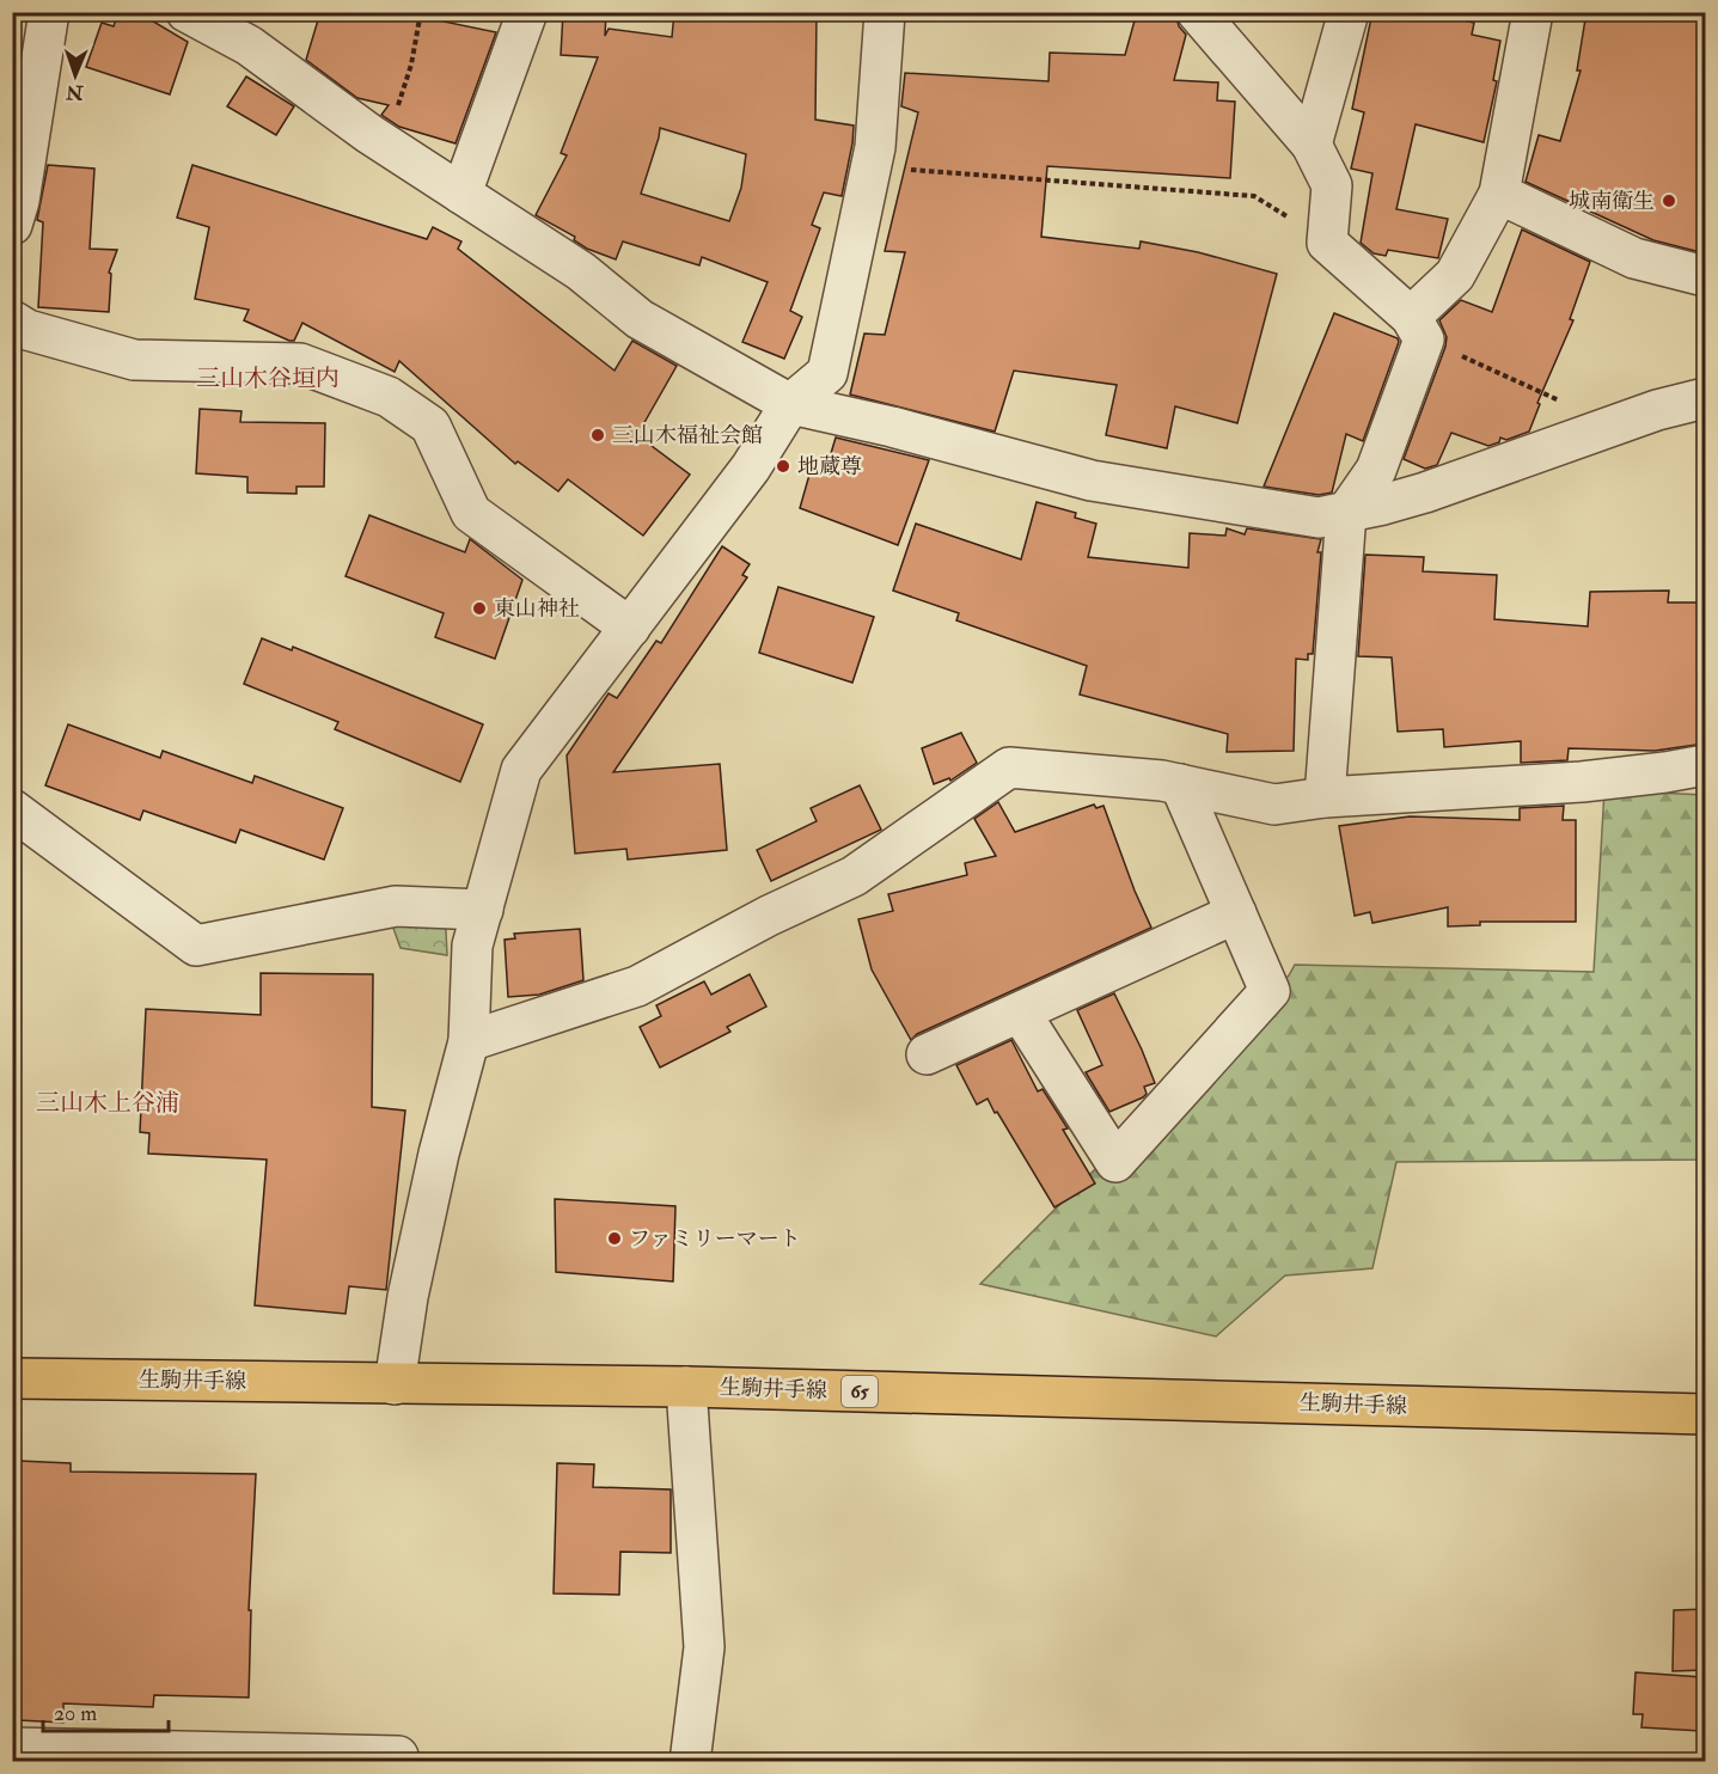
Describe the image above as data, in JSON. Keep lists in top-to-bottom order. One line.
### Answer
{"streets":{"main road":["生駒井手線","65"]},"districts":["三山木谷垣内","三山木上谷浦"],"places":["城南衛生","三山木福祉会館","地蔵尊","東山神社","ファミリーマート"],"scale_bar":"20 m","north":"bottom"}
